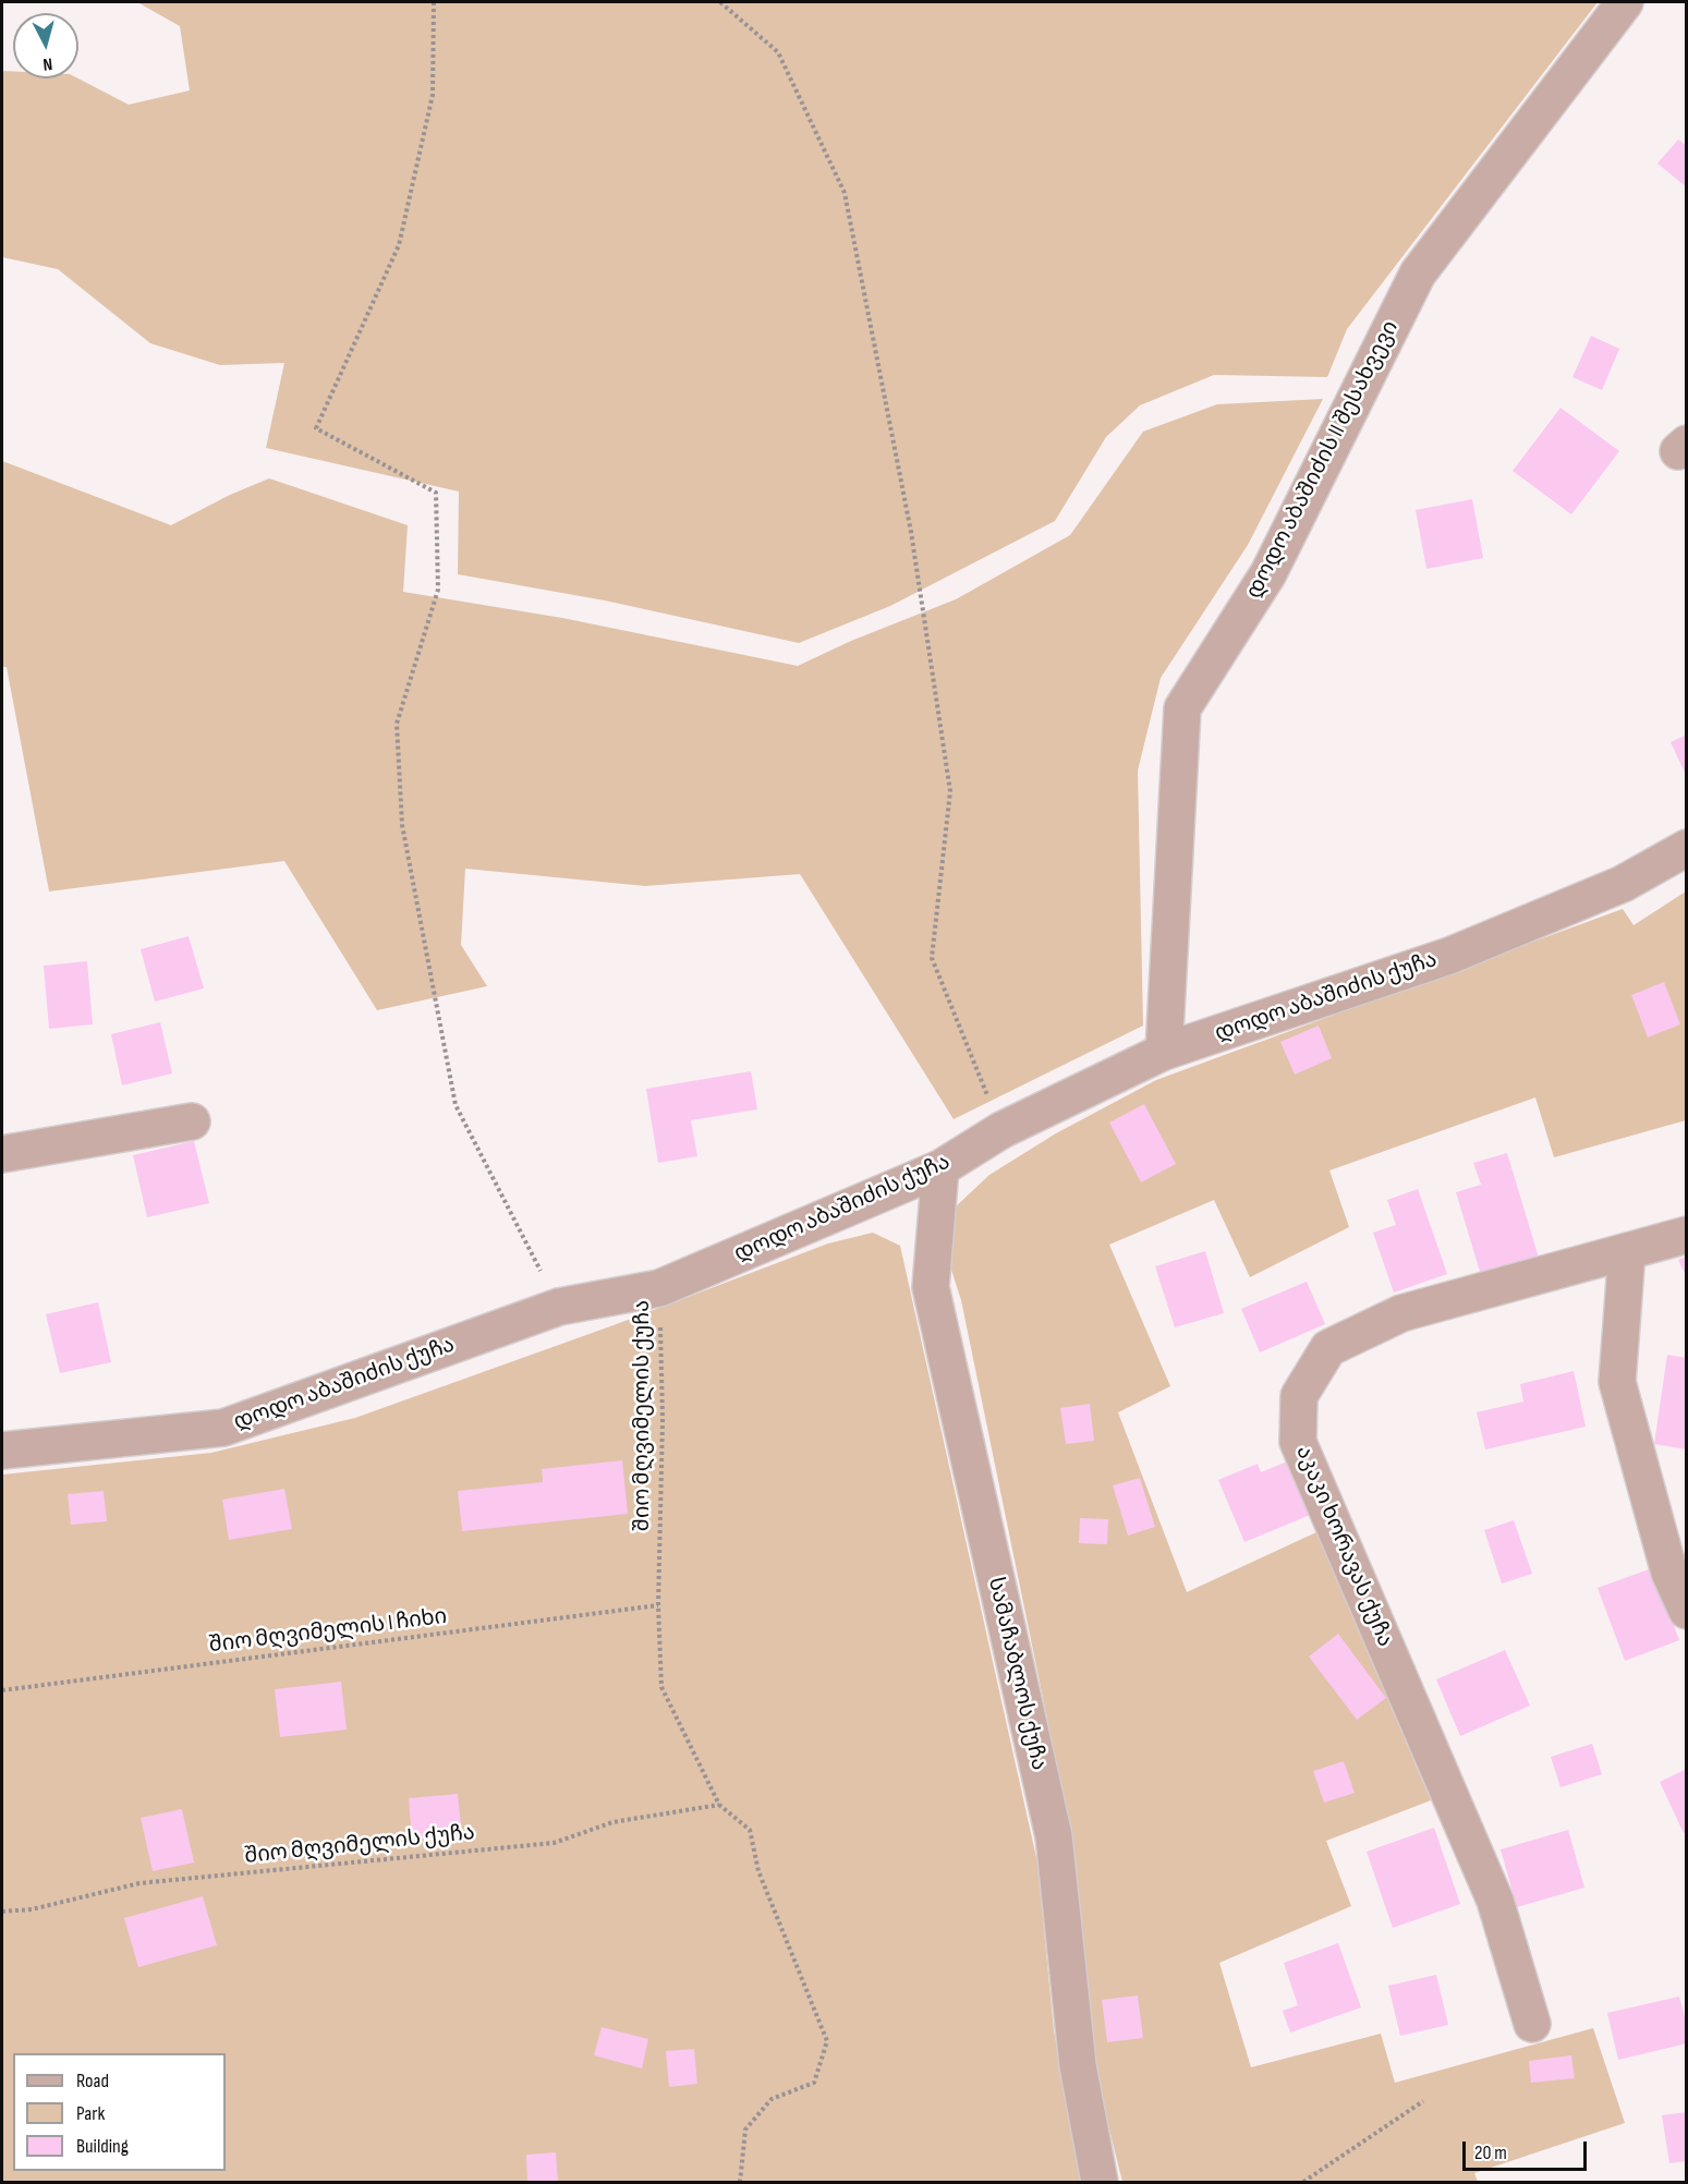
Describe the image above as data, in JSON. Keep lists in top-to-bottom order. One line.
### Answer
{"streets":{"street":["დოდო აბაშიძის II შესახვევი","დოდო აბაშიძის ქუჩა","აკაკი ხორავას ქუჩა","სამაჩაბლოს ქუჩა"],"path":["შიო მღვიმელის ქუჩა","შიო მღვიმელის I ჩიხი"]},"crossings":[["დოდო აბაშიძის II შესახვევი","დოდო აბაშიძის ქუჩა"],["დოდო აბაშიძის ქუჩა","შიო მღვიმელის ქუჩა"],["დოდო აბაშიძის ქუჩა","სამაჩაბლოს ქუჩა"],["შიო მღვიმელის ქუჩა","შიო მღვიმელის I ჩიხი"]],"legend":["Road","Park","Building"],"scale_bar":"20 m","north":"bottom"}
